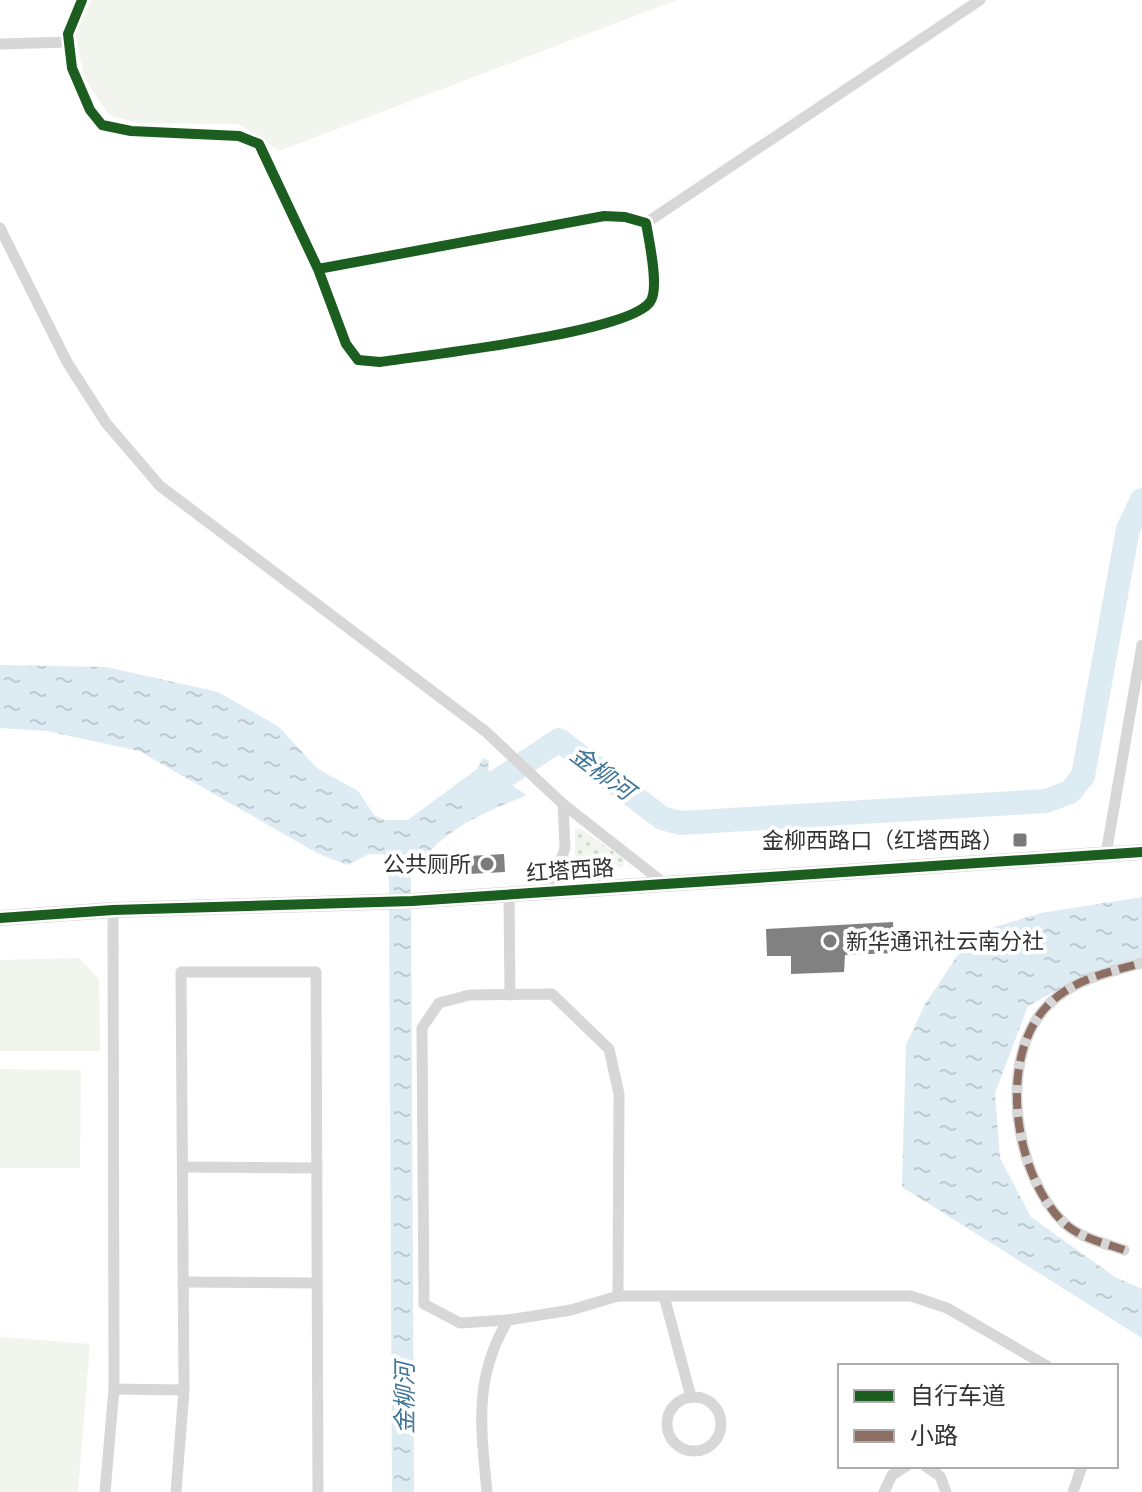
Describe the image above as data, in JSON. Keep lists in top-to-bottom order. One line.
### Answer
{"streets":{"street":["红塔西路"]},"water":["金柳河"],"places":{"transit":["金柳西路口（红塔西路）"],"other":["公共厕所","新华通讯社云南分社"]},"legend":["自行车道","小路"]}
